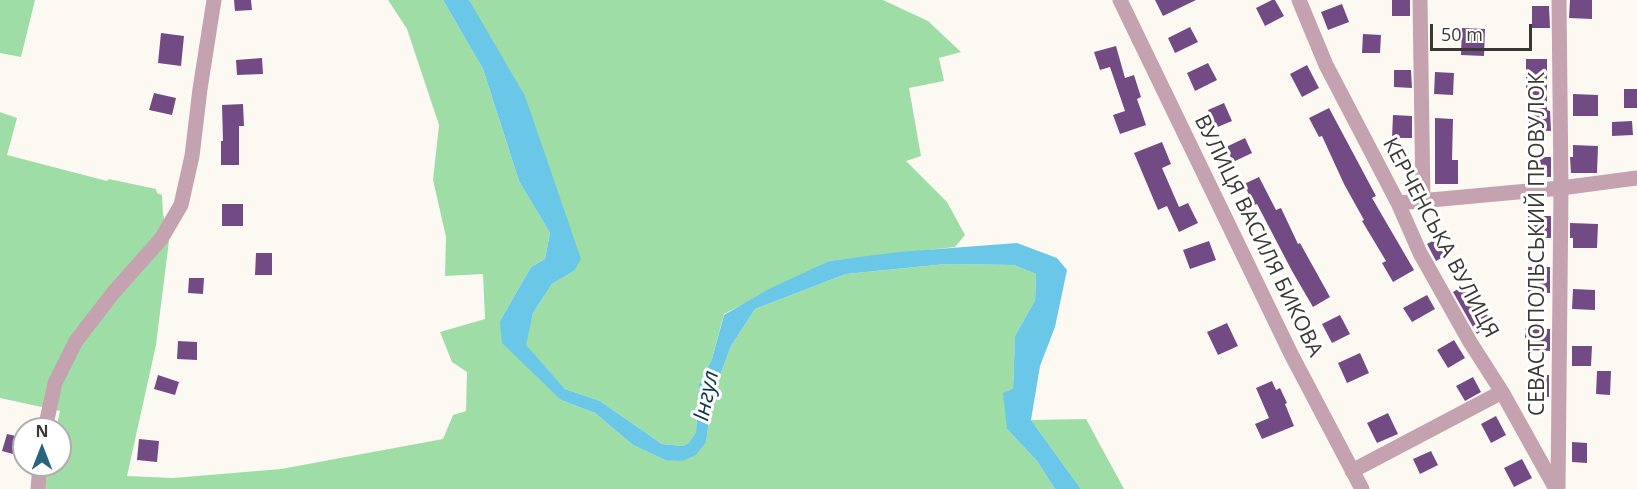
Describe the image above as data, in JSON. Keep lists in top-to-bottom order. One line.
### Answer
{"streets":{"street":["ВУЛИЦЯ ВАСИЛЯ БИКОВА","КЕРЧЕНСЬКА ВУЛИЦЯ","СЕВАСТОПОЛЬСЬКИЙ ПРОВУЛОК"]},"crossings":[["КЕРЧЕНСЬКА ВУЛИЦЯ","СЕВАСТОПОЛЬСЬКИЙ ПРОВУЛОК"]],"water":["Інгул"],"scale_bar":"50 m","north":"top"}
